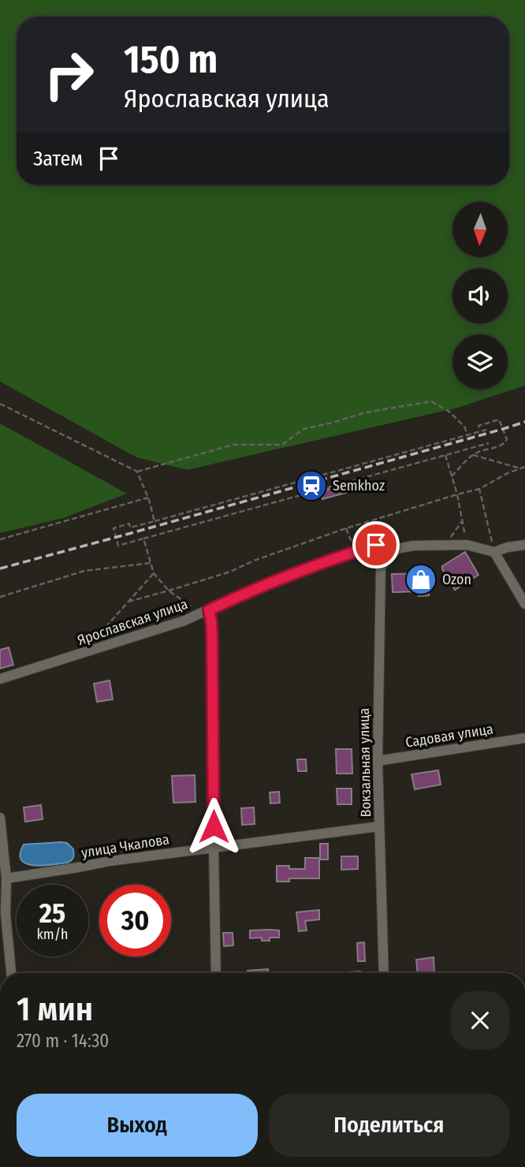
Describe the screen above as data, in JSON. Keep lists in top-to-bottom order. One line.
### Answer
{"streets":{"street":["Ярославская улица","Садовая улица","Вокзальная улица","улица Чкалова"]},"crossings":[["Ярославская улица","Вокзальная улица"],["Садовая улица","Вокзальная улица"],["Вокзальная улица","улица Чкалова"]],"places":{"station":["Semkhoz"],"shop":["Ozon"]},"north":"bottom","page":{"turn":["150 m","Ярославская улица"],"then":"Затем","speed":"25 km/h","limit":"30","heading":["1 мин","270 m · 14:30"],"buttons":["Выход","Поделиться"]}}
